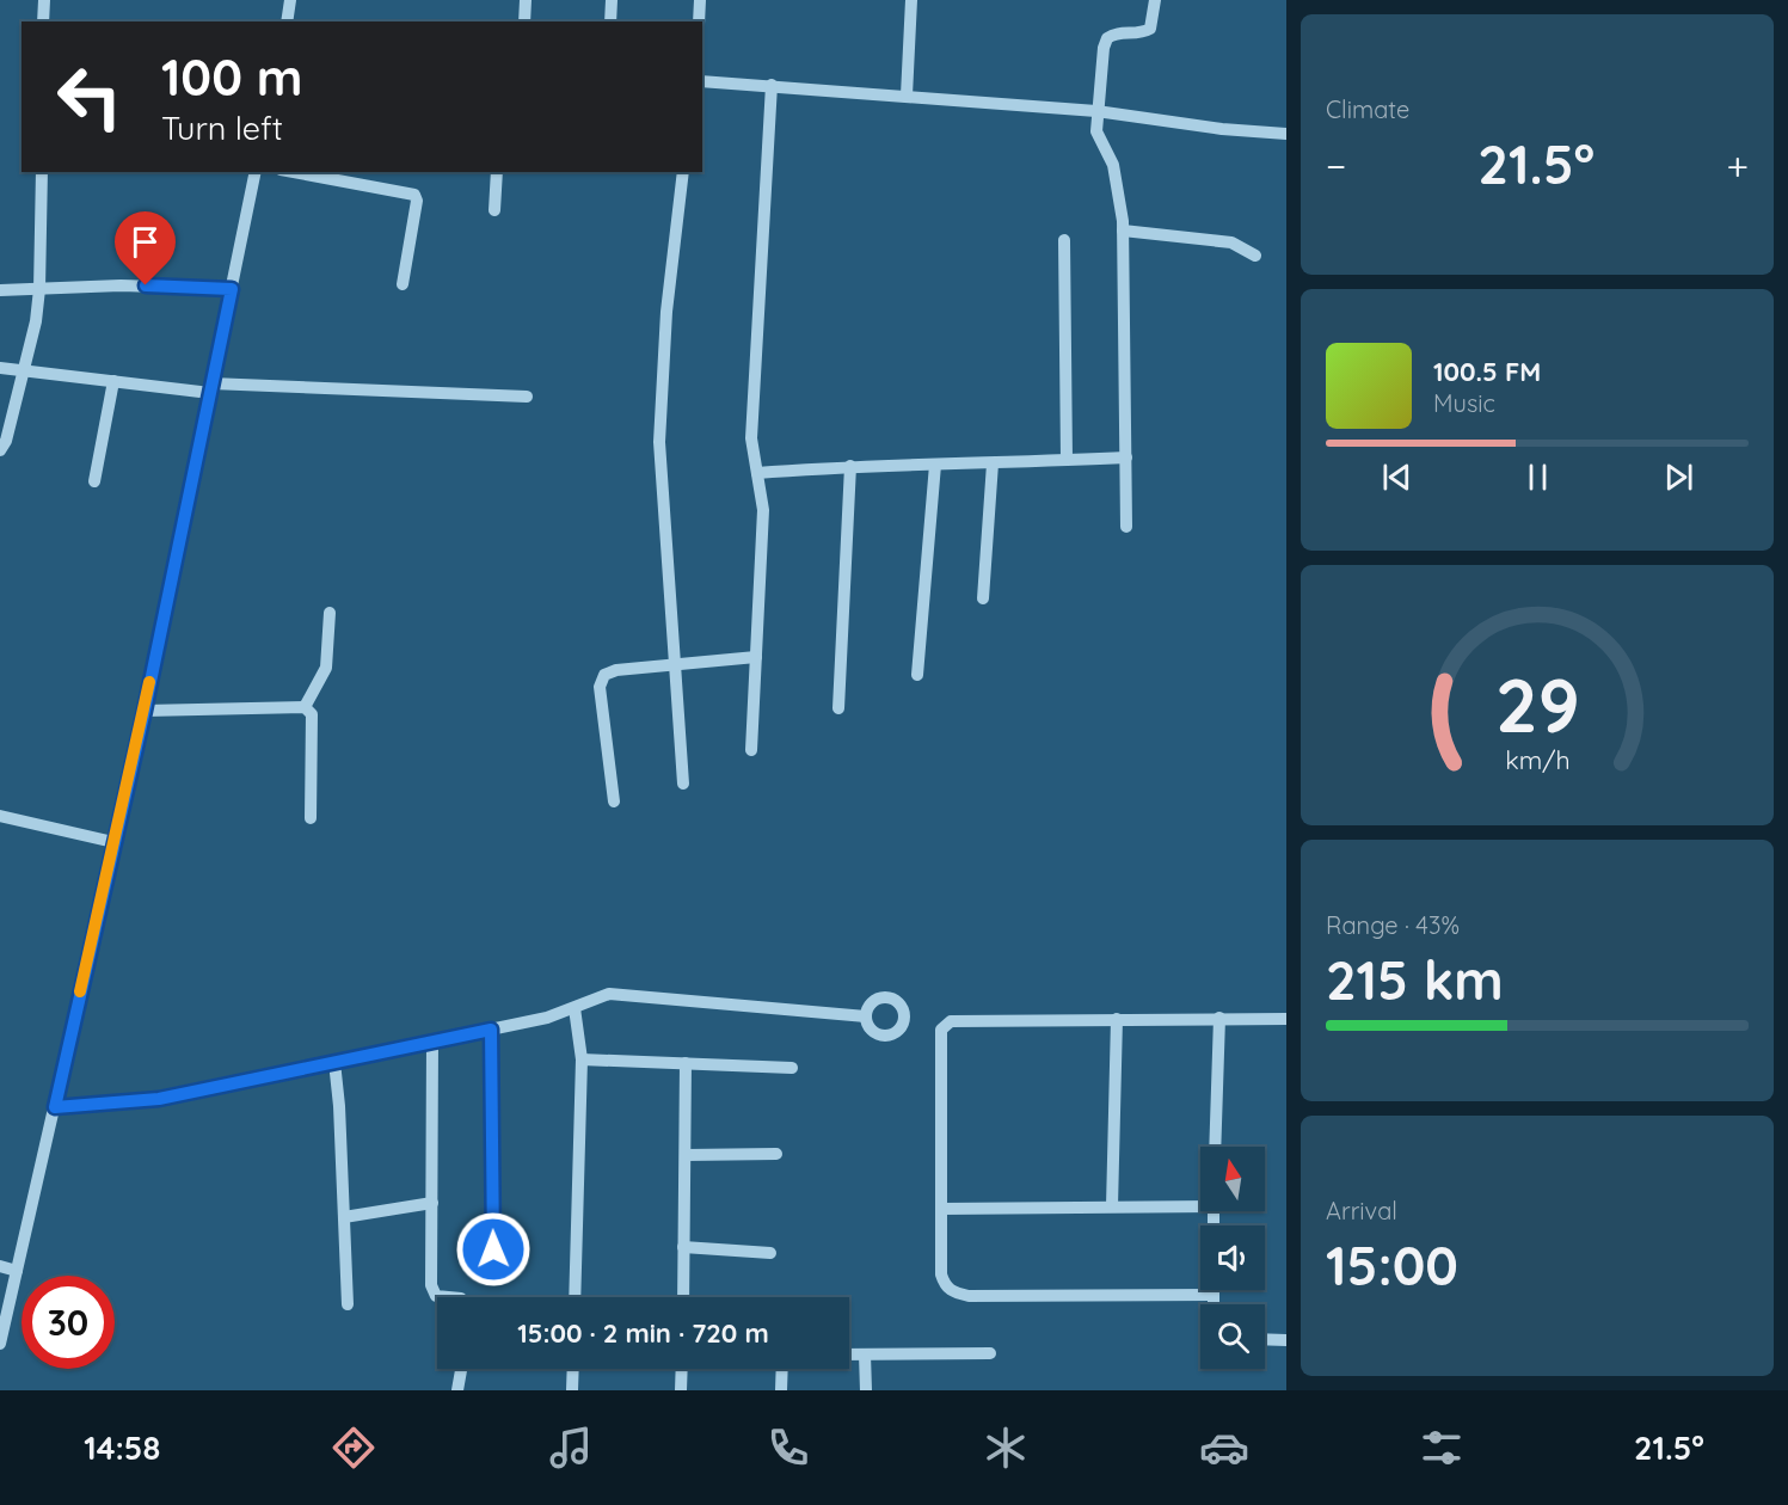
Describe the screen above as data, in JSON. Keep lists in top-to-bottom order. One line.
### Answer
{"north":"top","page":{"tile":["Climate",["Range · 43%","215 km"],["Arrival","15:00"]],"turn":["100 m","Turn left"],"heat":["−","21.5°","+"],"song":["100.5 FM","Music"],"limit":"30","trip":"15:00 · 2 min · 720 m","tabs":["14:58","21.5°"],"gauge":["29","km/h"]}}
